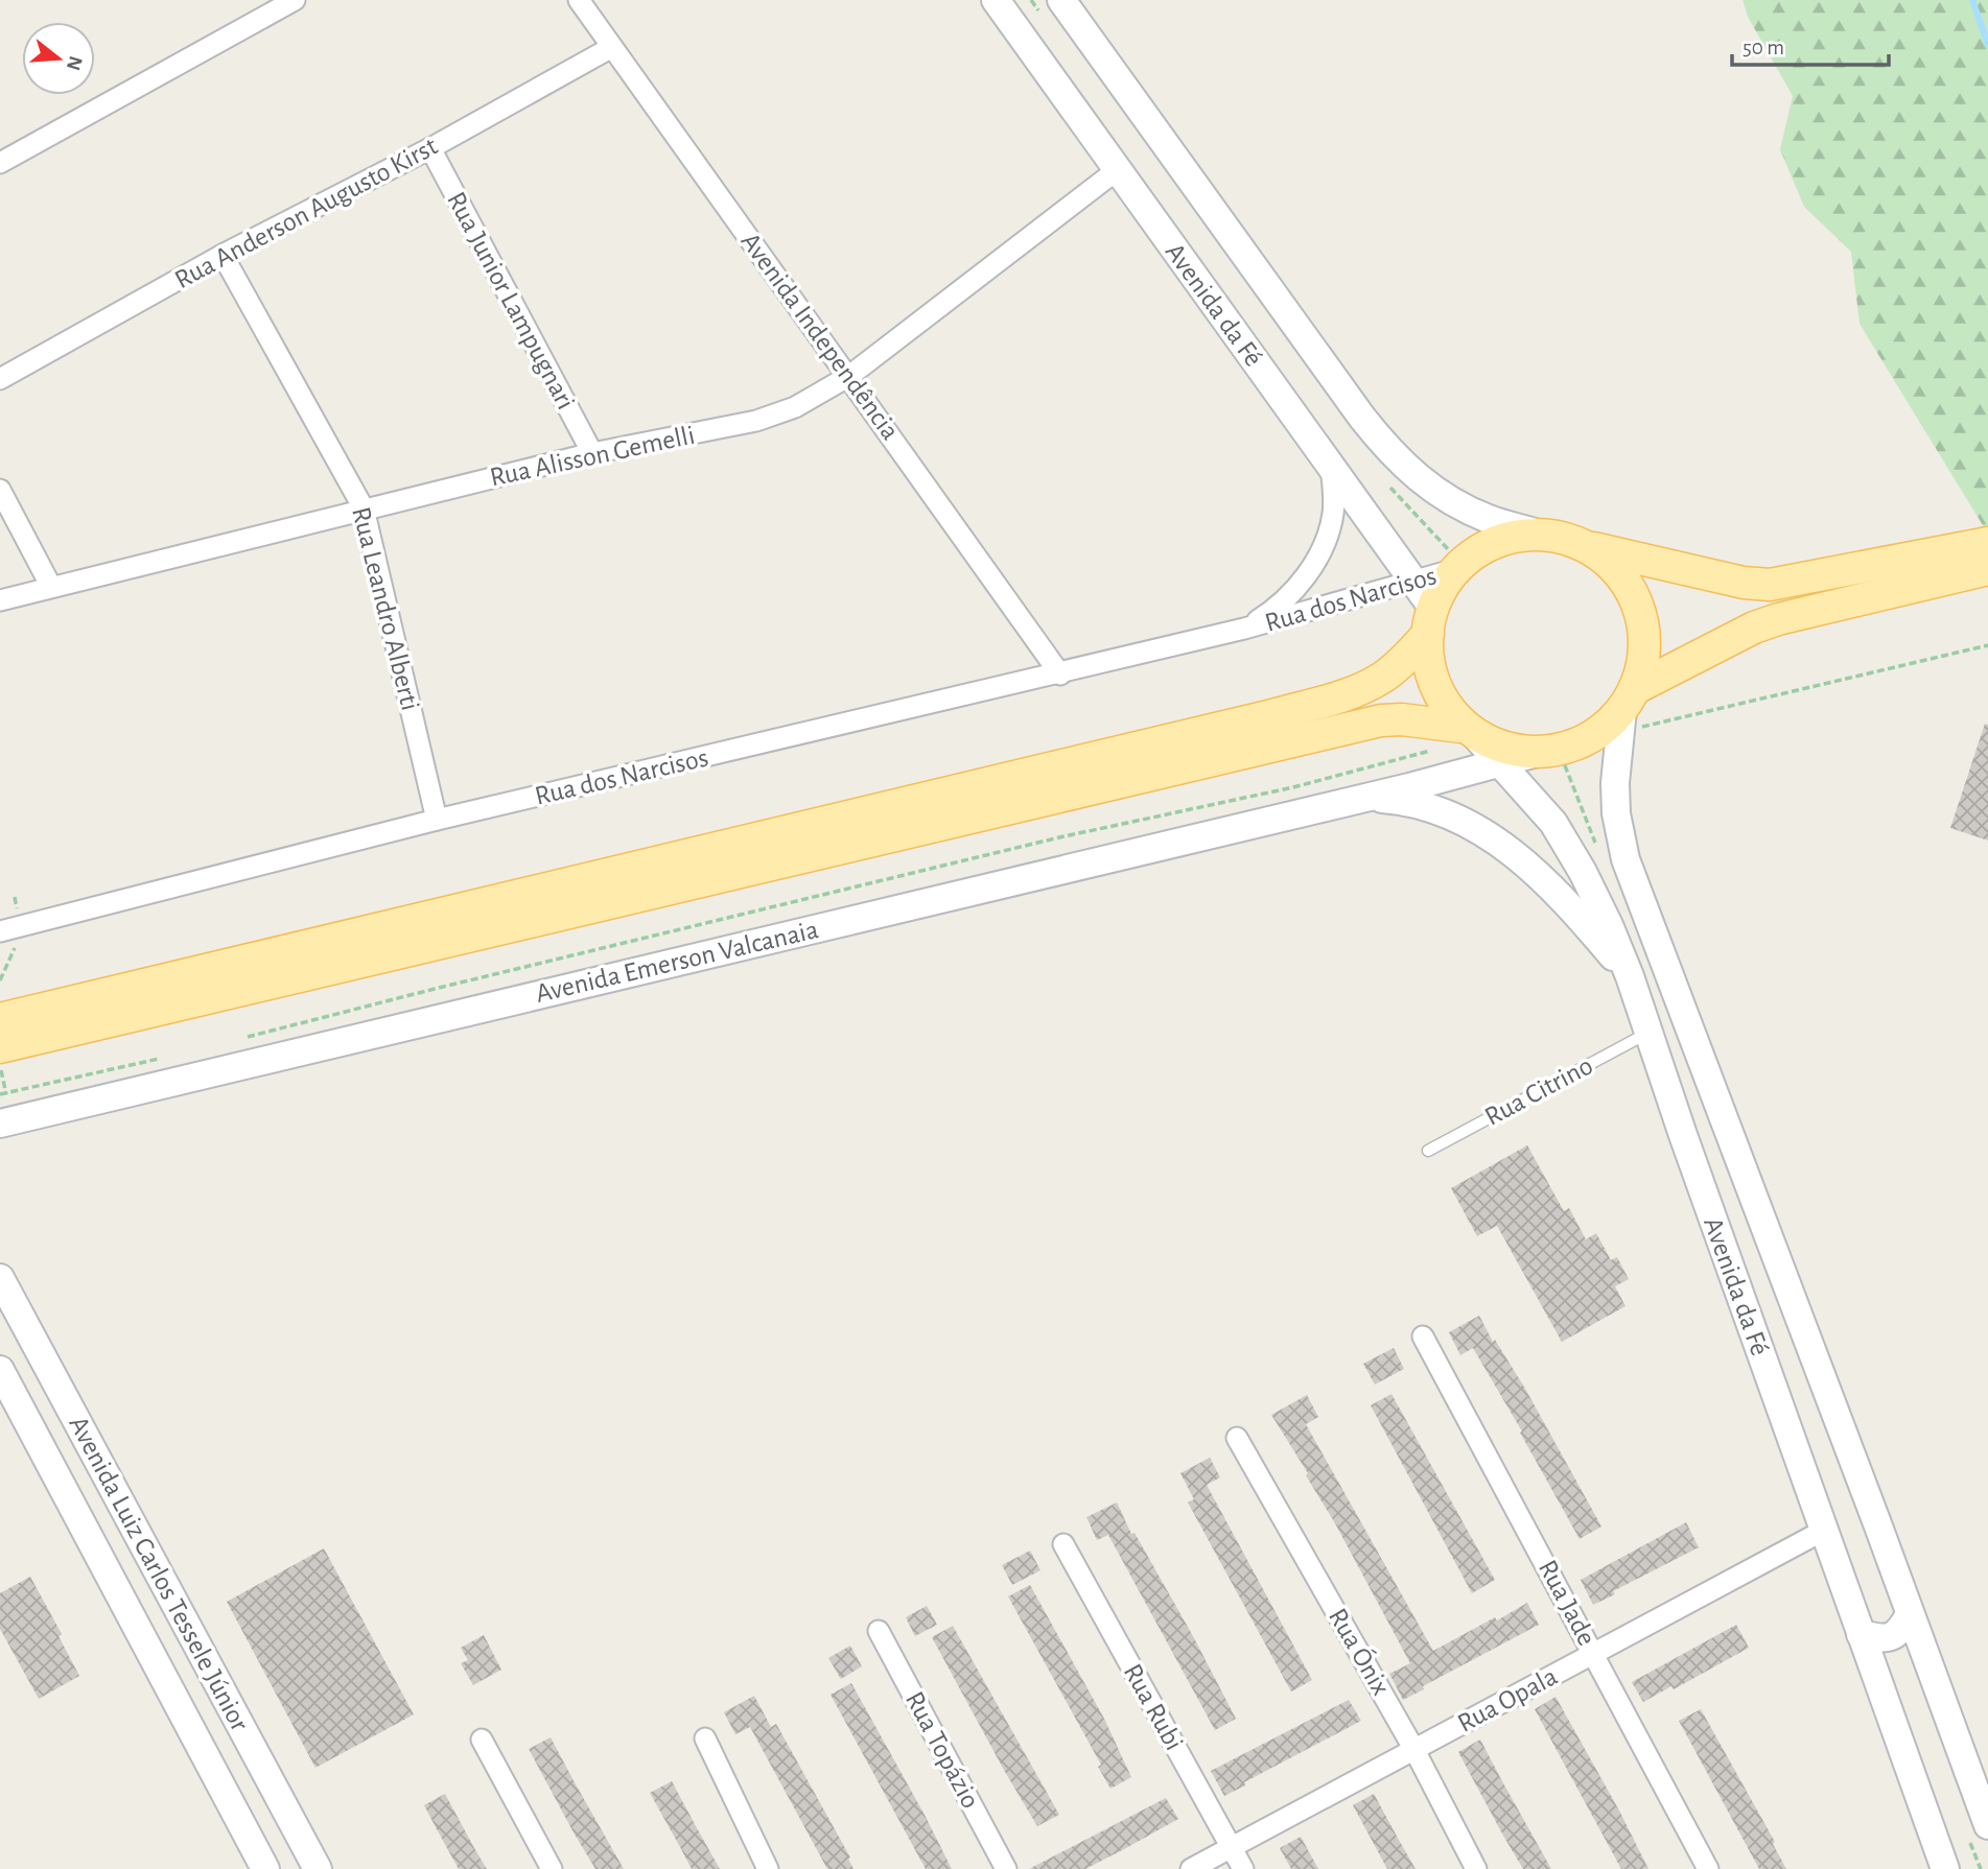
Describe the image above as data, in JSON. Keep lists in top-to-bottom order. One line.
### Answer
{"streets":{"main road":["Avenida da Fé","Avenida Emerson Valcanaia","Avenida Luiz Carlos Tessele Júnior"],"street":["Rua Anderson Augusto Kirst","Rua Junior Lampugnari","Avenida Independência","Rua Alisson Gemelli","Rua dos Narcisos","Rua Leandro Alberti","Rua Jade","Rua Ónix","Rua Opala","Rua Rubi","Rua Topázio"],"lane":["Rua Citrino"]},"crossings":[["Rua Anderson Augusto Kirst","Rua Junior Lampugnari"],["Rua Anderson Augusto Kirst","Avenida Independência"],["Rua Anderson Augusto Kirst","Rua Leandro Alberti"],["Rua Junior Lampugnari","Rua Alisson Gemelli"],["Avenida da Fé","Rua Alisson Gemelli"],["Avenida da Fé","Rua dos Narcisos"],["Avenida da Fé","Rua Citrino"],["Avenida da Fé","Rua Opala"],["Avenida Independência","Rua Alisson Gemelli"],["Avenida Independência","Rua dos Narcisos"],["Rua Alisson Gemelli","Rua Leandro Alberti"],["Rua dos Narcisos","Rua Leandro Alberti"],["Rua Jade","Rua Opala"],["Rua Ónix","Rua Opala"],["Rua Opala","Rua Rubi"]],"scale_bar":"50 m","north":"right"}
